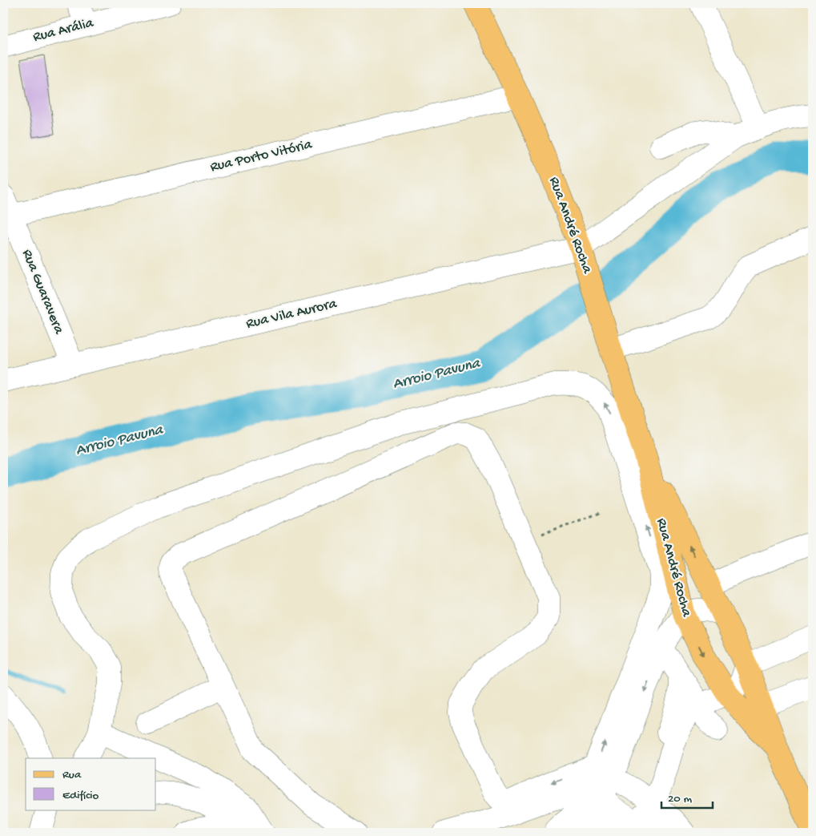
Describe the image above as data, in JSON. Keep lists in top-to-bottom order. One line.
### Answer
{"streets":{"main road":["Rua André Rocha"],"street":["Rua Arália","Rua Porto Vitória","Rua Guaravera","Rua Vila Aurora"]},"crossings":[["Rua Porto Vitória","Rua André Rocha"],["Rua Porto Vitória","Rua Guaravera"],["Rua André Rocha","Rua Vila Aurora"],["Rua Guaravera","Rua Vila Aurora"]],"water":["Arroio Pavuna"],"legend":["Rua","Edifício"],"scale_bar":"20 m"}
